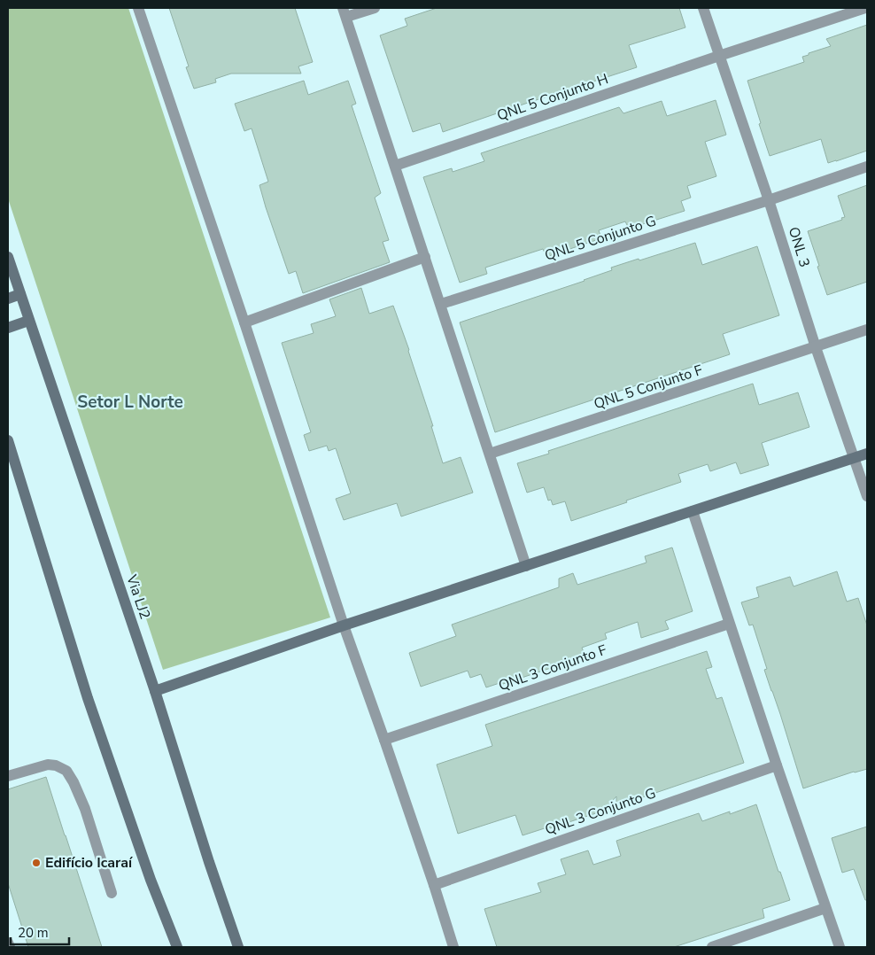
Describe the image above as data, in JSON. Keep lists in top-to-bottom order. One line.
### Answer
{"streets":{"main road":["Via LJ2"],"street":["QNL 5 Conjunto H","QNL 5 Conjunto G","ONL 3","QNL 5 Conjunto F","QNL 3 Conjunto F","QNL 3 Conjunto G"]},"crossings":[["QNL 5 Conjunto H","ONL 3"],["QNL 5 Conjunto G","ONL 3"],["ONL 3","QNL 5 Conjunto F"]],"districts":["Setor L Norte"],"places":["Edifício Icaraí"],"scale_bar":"20 m"}
